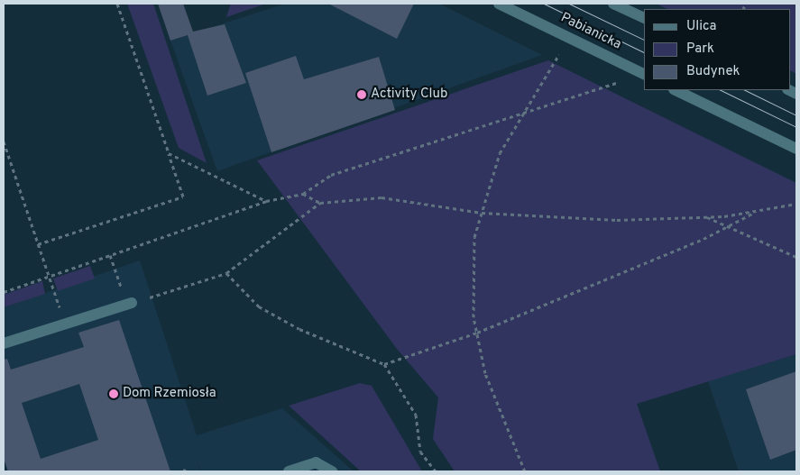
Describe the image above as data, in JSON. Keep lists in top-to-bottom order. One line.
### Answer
{"streets":{"street":["Pabianicka"]},"places":["Activity Club","Dom Rzemiosła"],"legend":["Ulica","Park","Budynek"]}
